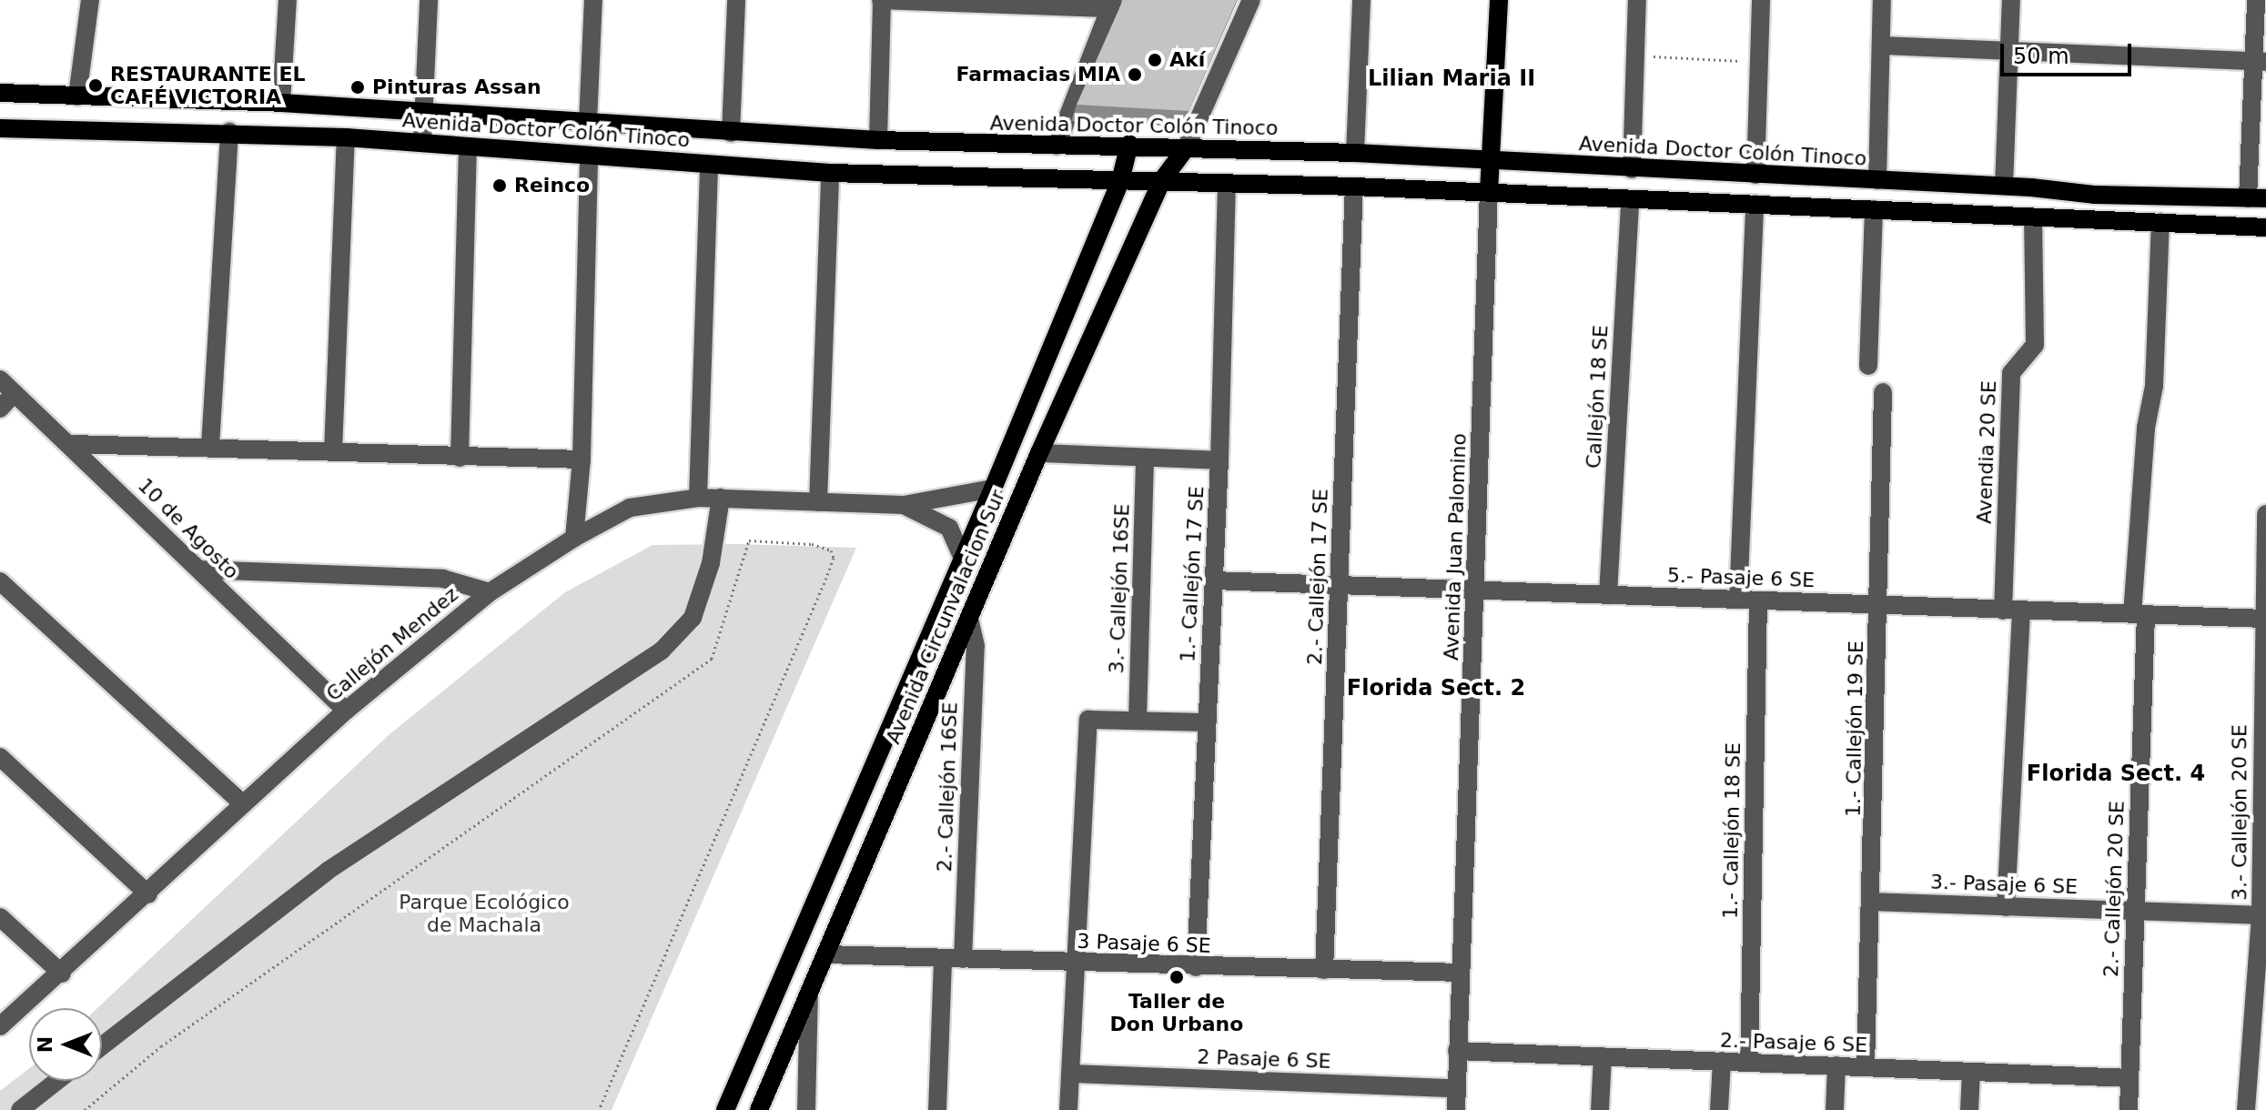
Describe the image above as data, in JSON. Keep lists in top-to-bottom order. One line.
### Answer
{"streets":{"main road":["Avenida Doctor Colón Tinoco","Avenida Juan Palomino","Avenida Circunvalacion Sur"],"street":["Callejón 18 SE","Avendia 20 SE","10 de Agosto","1.- Callejón 17 SE","2.- Callejón 17 SE","5.- Pasaje 6 SE","3.- Callejón 16SE","Callejón Mendez","1.- Callejón 19 SE","2.- Callejón 16SE","3.- Callejón 20 SE","1.- Callejón 18 SE","3.- Pasaje 6 SE","2.- Callejón 20 SE","3 Pasaje 6 SE","2.- Pasaje 6 SE","2 Pasaje 6 SE"]},"crossings":[["Avenida Doctor Colón Tinoco","Callejón 18 SE"],["Avenida Doctor Colón Tinoco","Avendia 20 SE"],["Avenida Doctor Colón Tinoco","Avenida Juan Palomino"],["Avenida Doctor Colón Tinoco","1.- Callejón 17 SE"],["Avenida Doctor Colón Tinoco","2.- Callejón 17 SE"],["Avenida Doctor Colón Tinoco","Avenida Circunvalacion Sur"],["Avenida Doctor Colón Tinoco","2.- Callejón 20 SE"],["Callejón 18 SE","5.- Pasaje 6 SE"],["Avendia 20 SE","5.- Pasaje 6 SE"],["Avendia 20 SE","3.- Pasaje 6 SE"],["10 de Agosto","Callejón Mendez"],["Avenida Juan Palomino","5.- Pasaje 6 SE"],["Avenida Juan Palomino","3 Pasaje 6 SE"],["Avenida Juan Palomino","2.- Pasaje 6 SE"],["Avenida Juan Palomino","2 Pasaje 6 SE"],["1.- Callejón 17 SE","5.- Pasaje 6 SE"],["1.- Callejón 17 SE","3 Pasaje 6 SE"],["2.- Callejón 17 SE","5.- Pasaje 6 SE"],["2.- Callejón 17 SE","3 Pasaje 6 SE"],["5.- Pasaje 6 SE","1.- Callejón 19 SE"],["5.- Pasaje 6 SE","3.- Callejón 20 SE"],["5.- Pasaje 6 SE","1.- Callejón 18 SE"],["5.- Pasaje 6 SE","2.- Callejón 20 SE"],["Avenida Circunvalacion Sur","Callejón Mendez"],["Avenida Circunvalacion Sur","2.- Callejón 16SE"],["Avenida Circunvalacion Sur","3 Pasaje 6 SE"],["1.- Callejón 19 SE","3.- Pasaje 6 SE"],["1.- Callejón 19 SE","2.- Pasaje 6 SE"],["2.- Callejón 16SE","3 Pasaje 6 SE"],["3.- Callejón 20 SE","3.- Pasaje 6 SE"],["1.- Callejón 18 SE","2.- Pasaje 6 SE"],["3.- Pasaje 6 SE","2.- Callejón 20 SE"],["2.- Callejón 20 SE","2.- Pasaje 6 SE"]],"districts":["Lilian Maria II","Florida Sect. 2","Florida Sect. 4"],"parks":["Parque Ecológico de Machala"],"places":["Akí","Farmacias MIA","RESTAURANTE EL CAFÉ VICTORIA","Pinturas Assan","Reinco","Taller de Don Urbano"],"scale_bar":"50 m","north":"left"}
